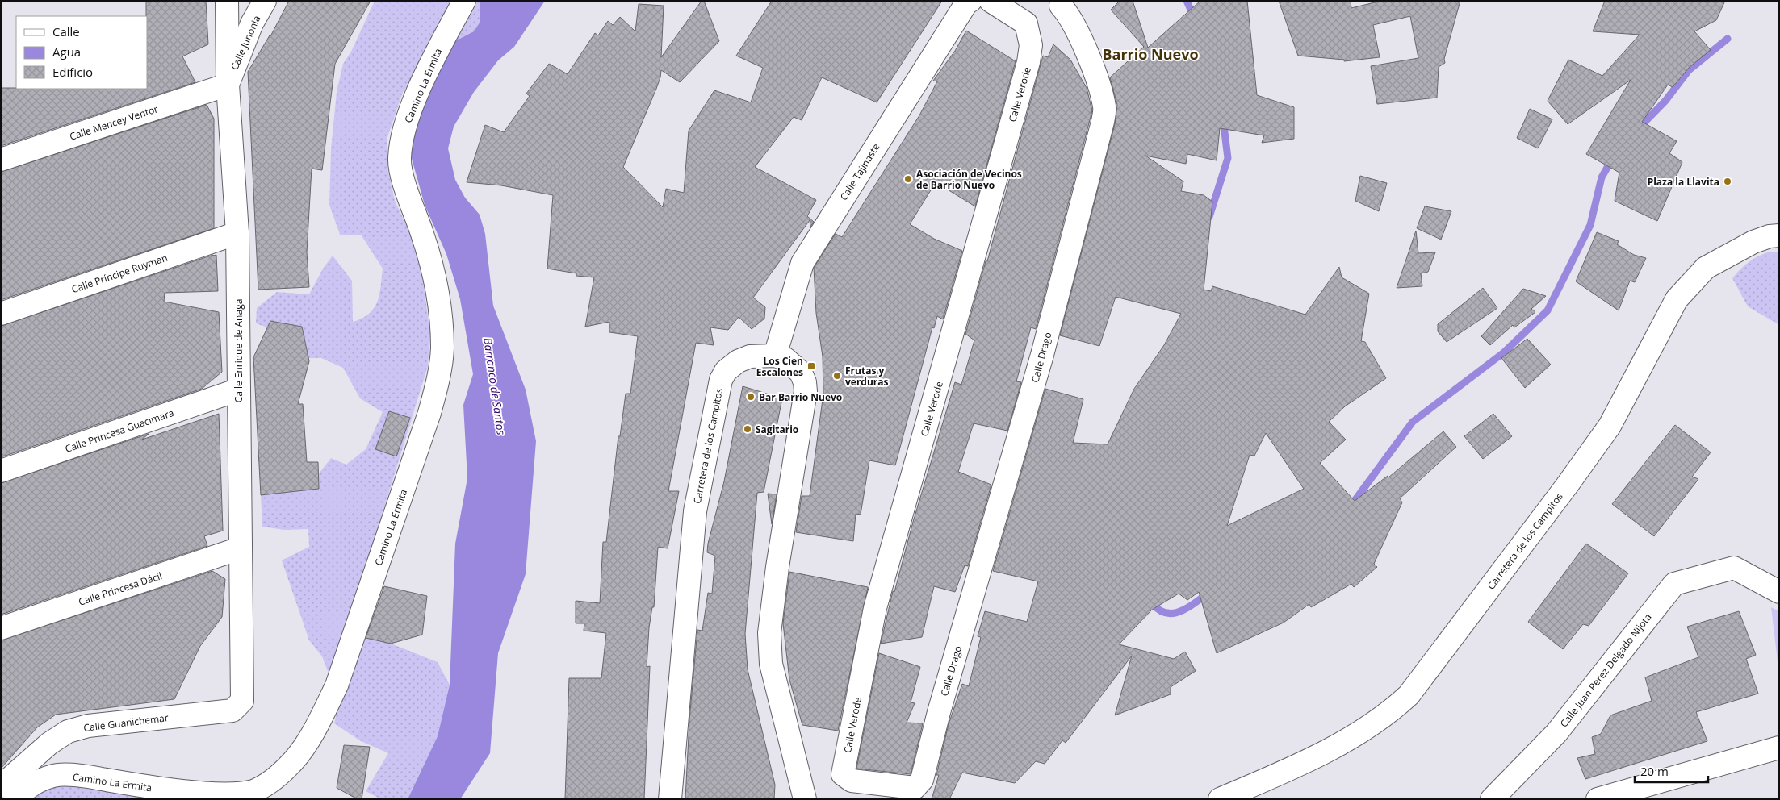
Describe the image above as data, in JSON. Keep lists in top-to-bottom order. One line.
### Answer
{"streets":{"street":["Calle Junonia","Camino La Ermita","Calle Verode","Calle Mencey Ventor","Calle Tajinaste","Calle Príncipe Ruyman","Calle Enrique de Anaga","Calle Drago","Calle Princesa Guacimara","Carretera de los Campitos","Calle Princesa Dácil","Calle Juan Perez Delgado Nijota","Calle Guanichemar"]},"crossings":[["Calle Junonia","Calle Mencey Ventor"],["Calle Junonia","Calle Enrique de Anaga"],["Calle Verode","Calle Drago"],["Calle Mencey Ventor","Calle Enrique de Anaga"],["Calle Tajinaste","Carretera de los Campitos"],["Calle Príncipe Ruyman","Calle Enrique de Anaga"],["Calle Enrique de Anaga","Calle Princesa Guacimara"],["Calle Enrique de Anaga","Calle Princesa Dácil"],["Calle Enrique de Anaga","Calle Guanichemar"]],"districts":["Barrio Nuevo"],"water":["Barranco de Santos"],"places":{"other":["Asociación de Vecinos de Barrio Nuevo","Plaza la Llavita","Frutas y verduras","Bar Barrio Nuevo","Sagitario"],"transit":["Los Cien Escalones"]},"legend":["Calle","Agua","Edificio"],"scale_bar":"20 m"}
